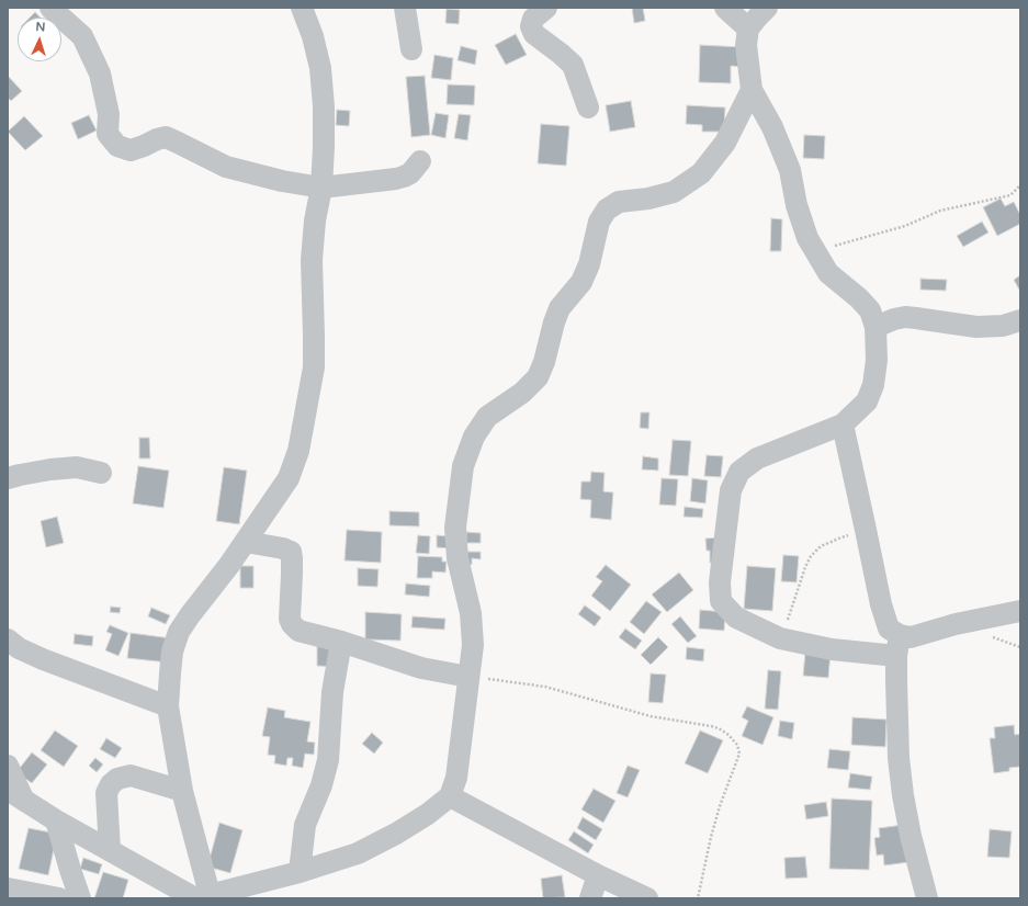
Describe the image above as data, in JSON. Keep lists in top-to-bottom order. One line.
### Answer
{"north":"top"}
